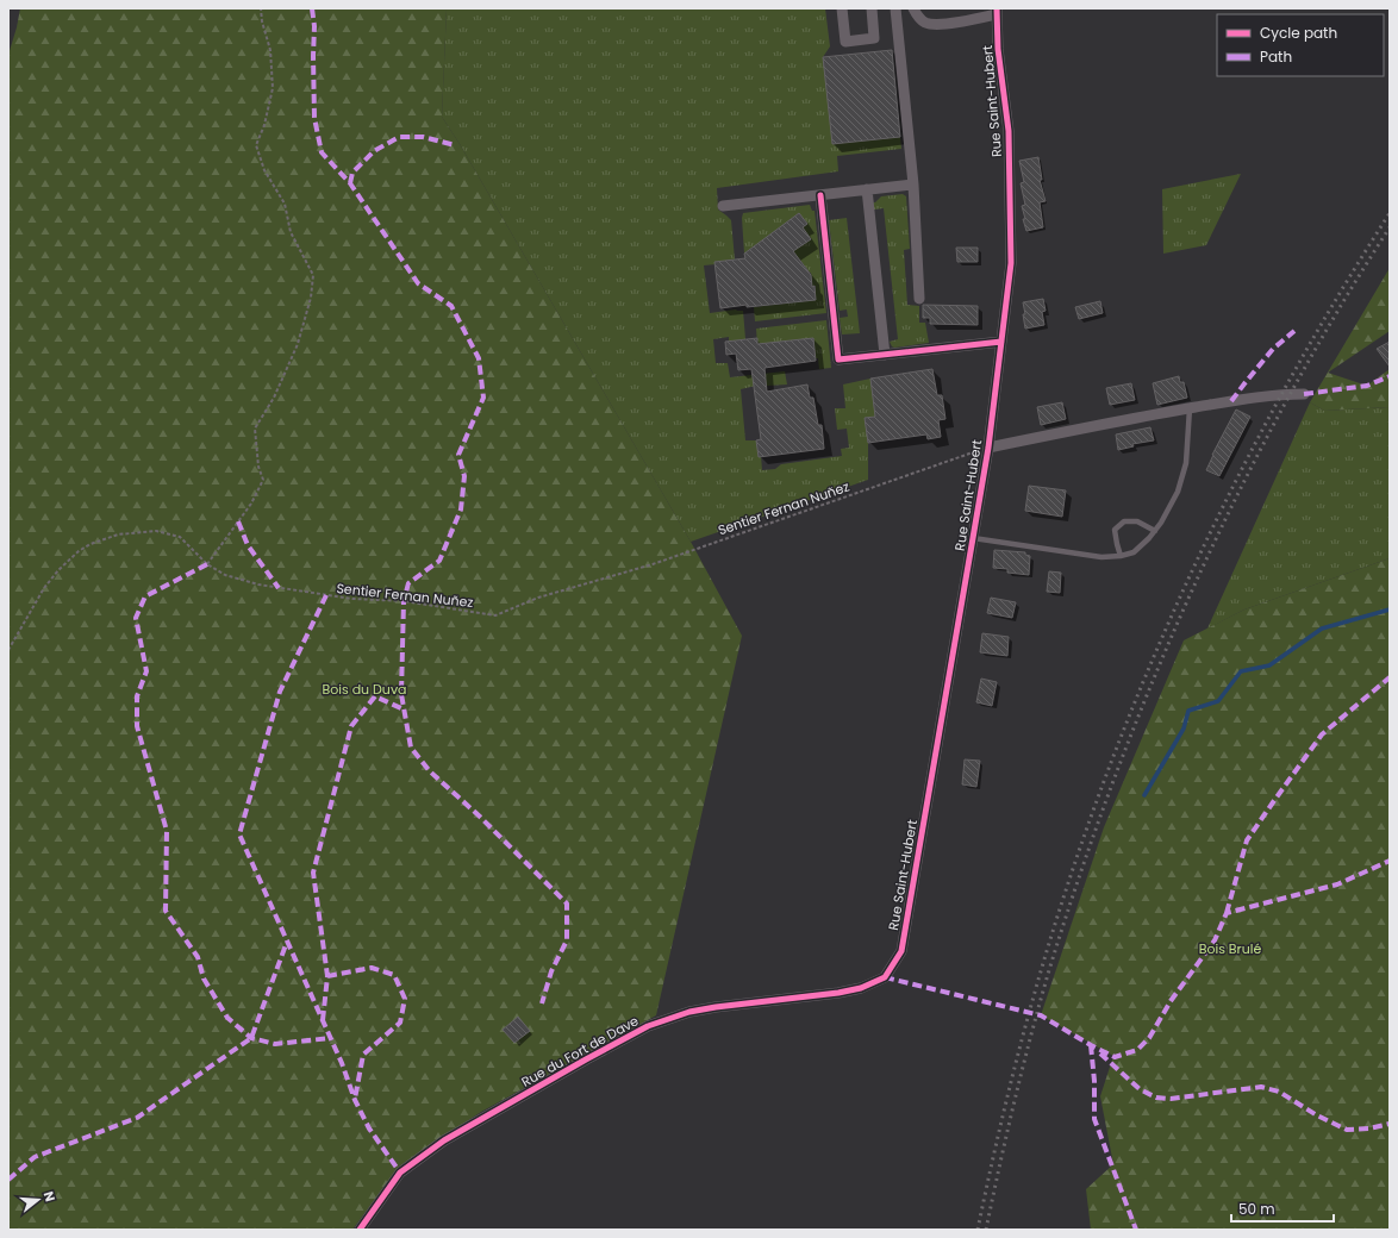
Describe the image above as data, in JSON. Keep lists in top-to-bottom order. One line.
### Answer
{"streets":{"street":["Rue Saint-Hubert","Rue du Fort de Dave"],"path":["Sentier Fernan Nuñez"]},"crossings":[["Rue Saint-Hubert","Sentier Fernan Nuñez"],["Rue Saint-Hubert","Rue du Fort de Dave"]],"parks":["Bois du Duva","Bois Brulé"],"legend":["Cycle path","Path"],"scale_bar":"50 m","north":"right"}
